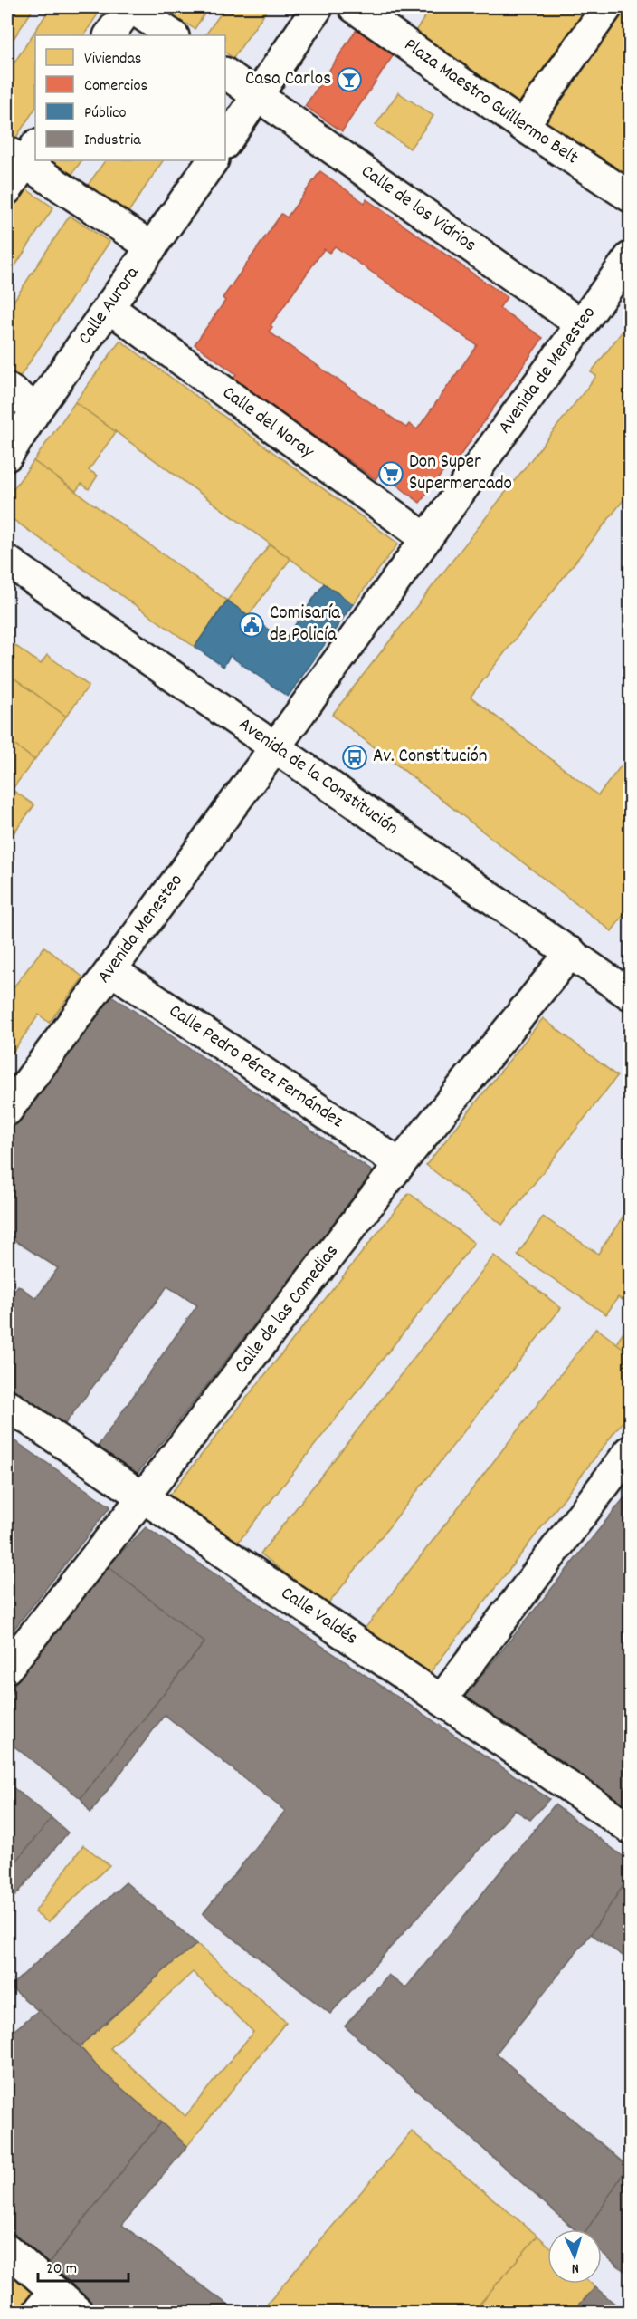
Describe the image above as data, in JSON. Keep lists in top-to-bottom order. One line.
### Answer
{"streets":{"street":["Plaza Maestro Guillermo Belt","Calle de los Vidrios","Calle Aurora","Avenida de Menesteo","Calle del Noray","Avenida de la Constitución","Avenida Menesteo","Calle Pedro Pérez Fernández","Calle de las Comedias","Calle Valdés"]},"crossings":[["Calle de los Vidrios","Avenida de Menesteo"],["Calle Aurora","Calle del Noray"],["Avenida de Menesteo","Calle del Noray"],["Avenida de Menesteo","Avenida de la Constitución"],["Avenida de Menesteo","Avenida Menesteo"],["Avenida de la Constitución","Avenida Menesteo"],["Avenida de la Constitución","Calle de las Comedias"],["Avenida Menesteo","Calle Pedro Pérez Fernández"],["Calle Pedro Pérez Fernández","Calle de las Comedias"],["Calle de las Comedias","Calle Valdés"]],"places":{"bar":["Casa Carlos"],"supermarket":["Don Super Supermercado"],"public building":["Comisaría de Policía"],"bus stop":["Av. Constitución"]},"legend":["Viviendas","Comercios","Público","Industria"],"scale_bar":"20 m","north":"bottom"}
